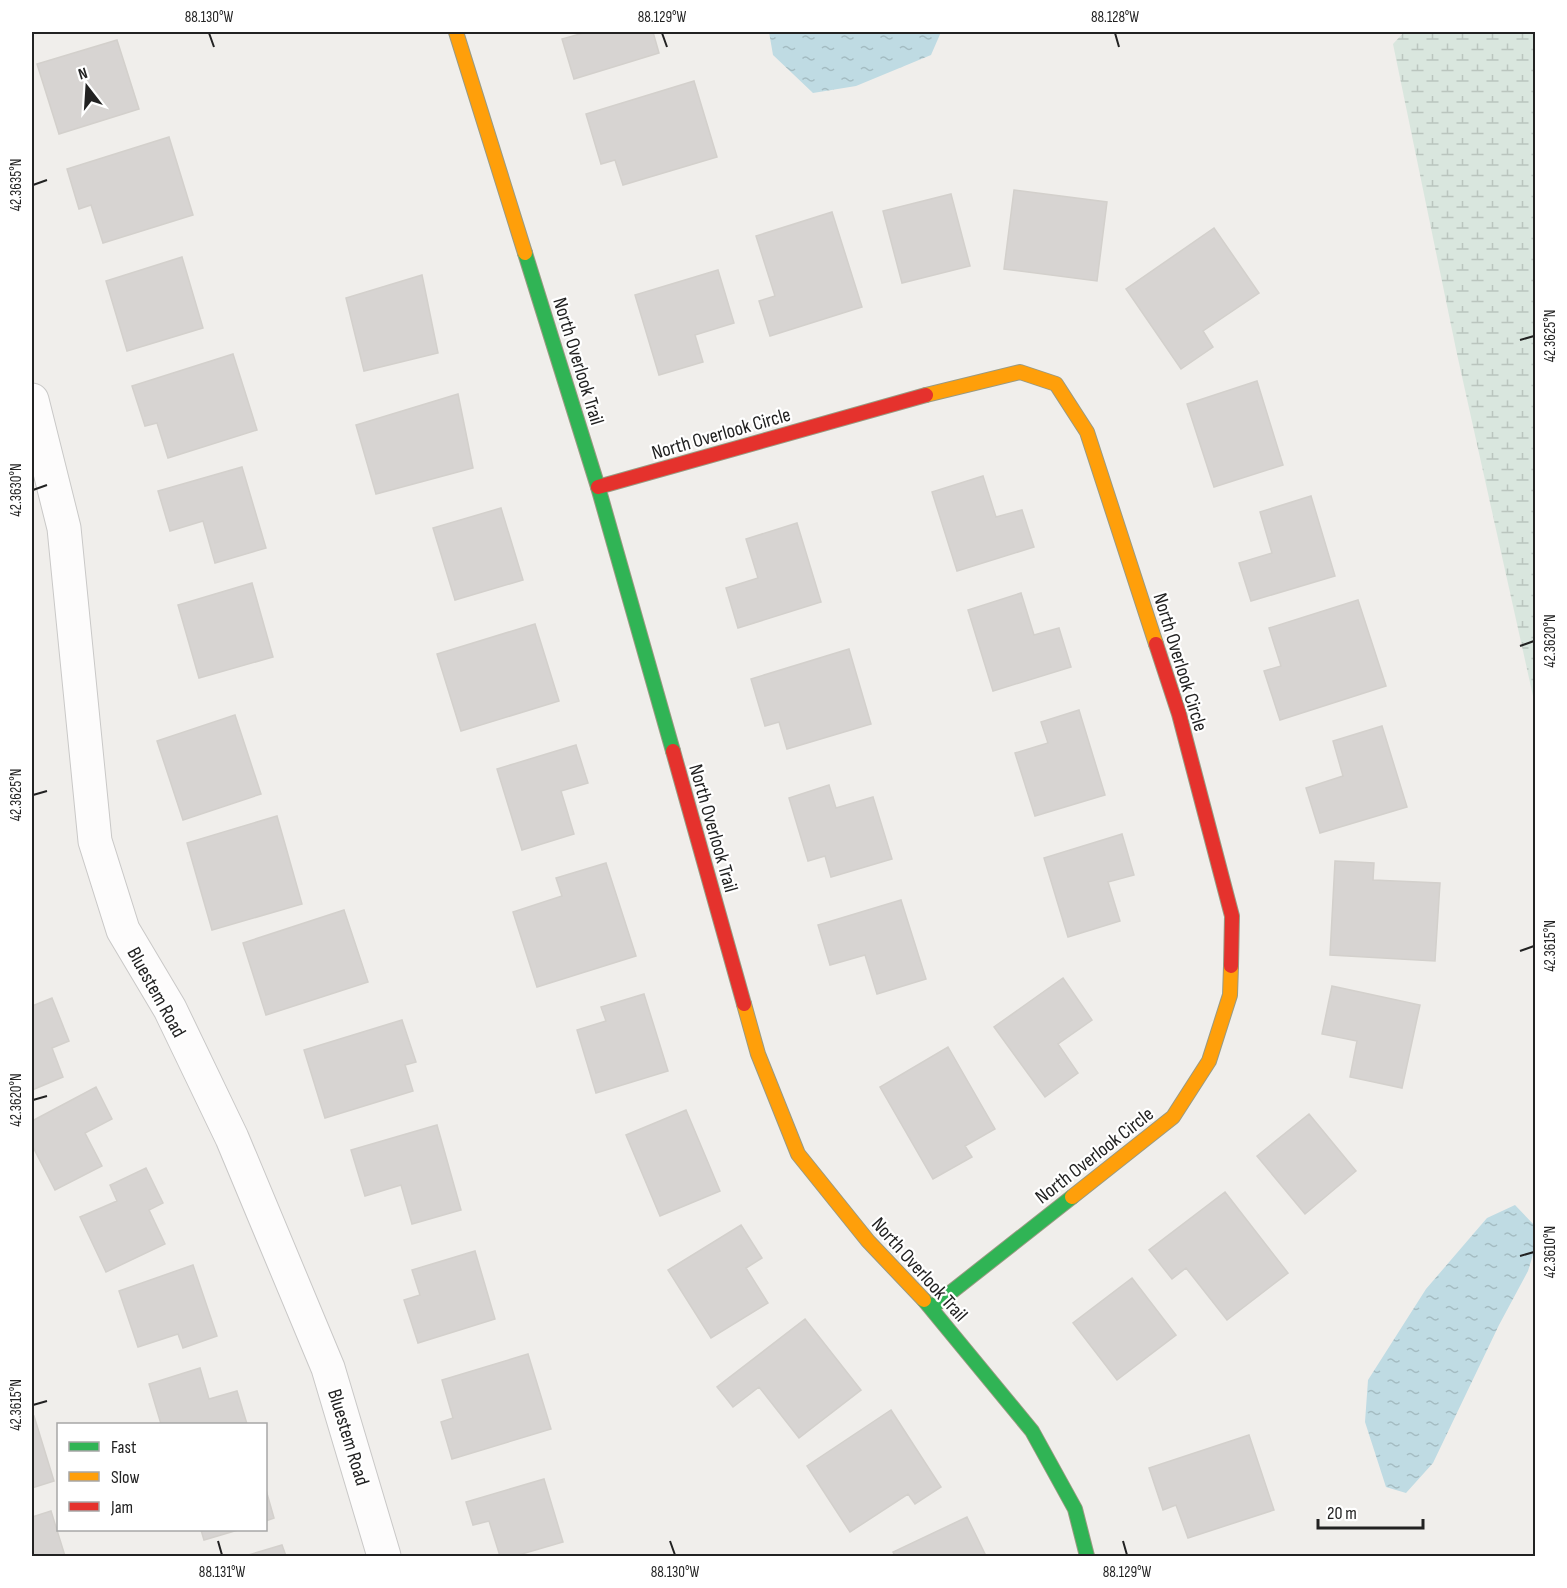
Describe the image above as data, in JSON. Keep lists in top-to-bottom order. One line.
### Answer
{"streets":{"street":["North Overlook Trail","North Overlook Circle","Bluestem Road"]},"crossings":[["North Overlook Trail","North Overlook Circle"]],"legend":["Fast","Slow","Jam"],"scale_bar":"20 m","north":"top","coordinates":["88.130°W","88.129°W","88.128°W","42.3635°N","42.3625°N","42.3630°N","42.3620°N","42.3615°N","42.3610°N","88.131°W"]}
